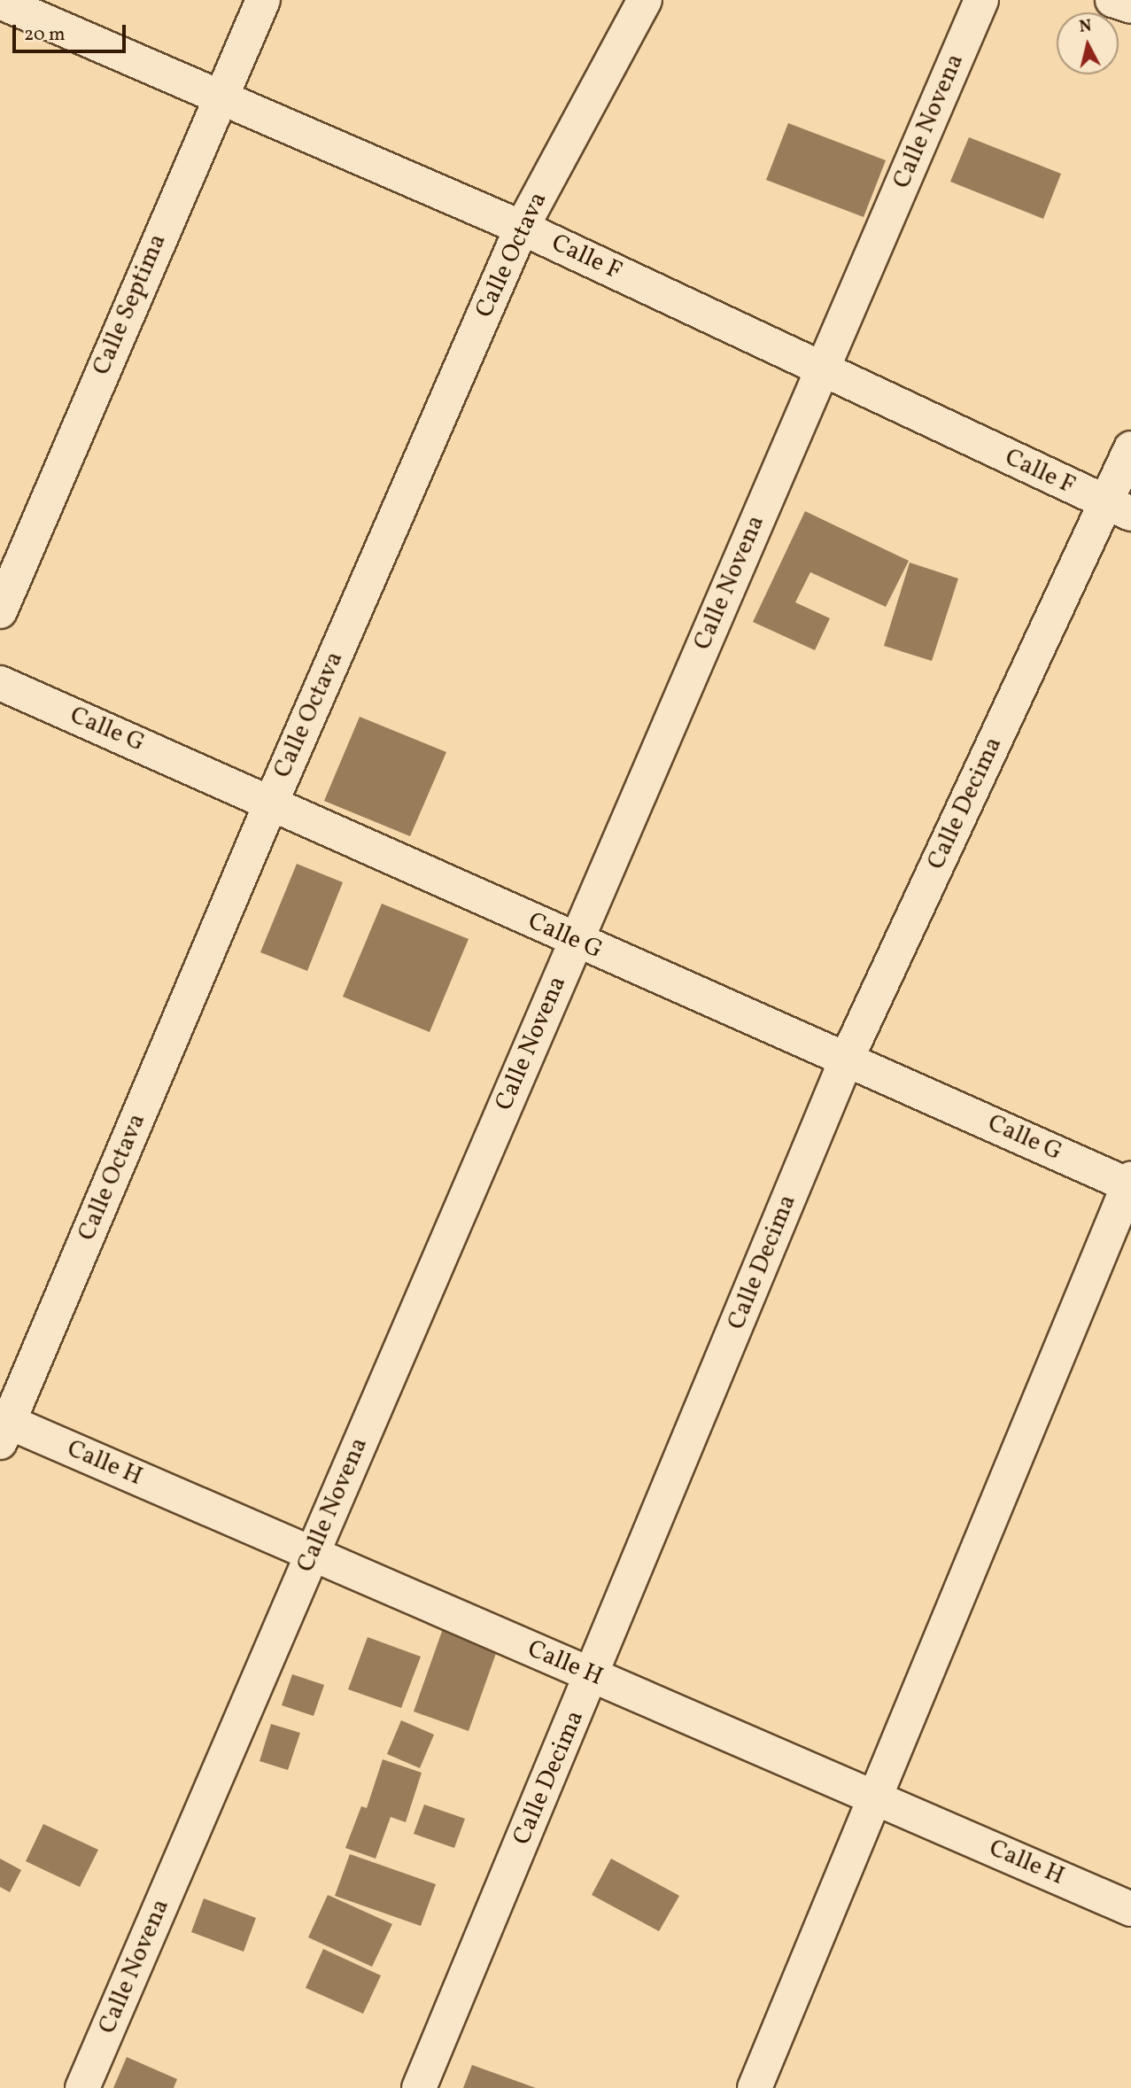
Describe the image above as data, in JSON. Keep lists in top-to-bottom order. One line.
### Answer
{"streets":{"street":["Calle Novena","Calle Octava","Calle F","Calle Septima","Calle G","Calle Decima","Calle H"]},"crossings":[["Calle Novena","Calle F"],["Calle Novena","Calle G"],["Calle Novena","Calle H"],["Calle Octava","Calle F"],["Calle Octava","Calle G"],["Calle Octava","Calle H"],["Calle F","Calle Septima"],["Calle F","Calle Decima"],["Calle G","Calle Decima"],["Calle Decima","Calle H"]],"scale_bar":"20 m","north":"top"}
